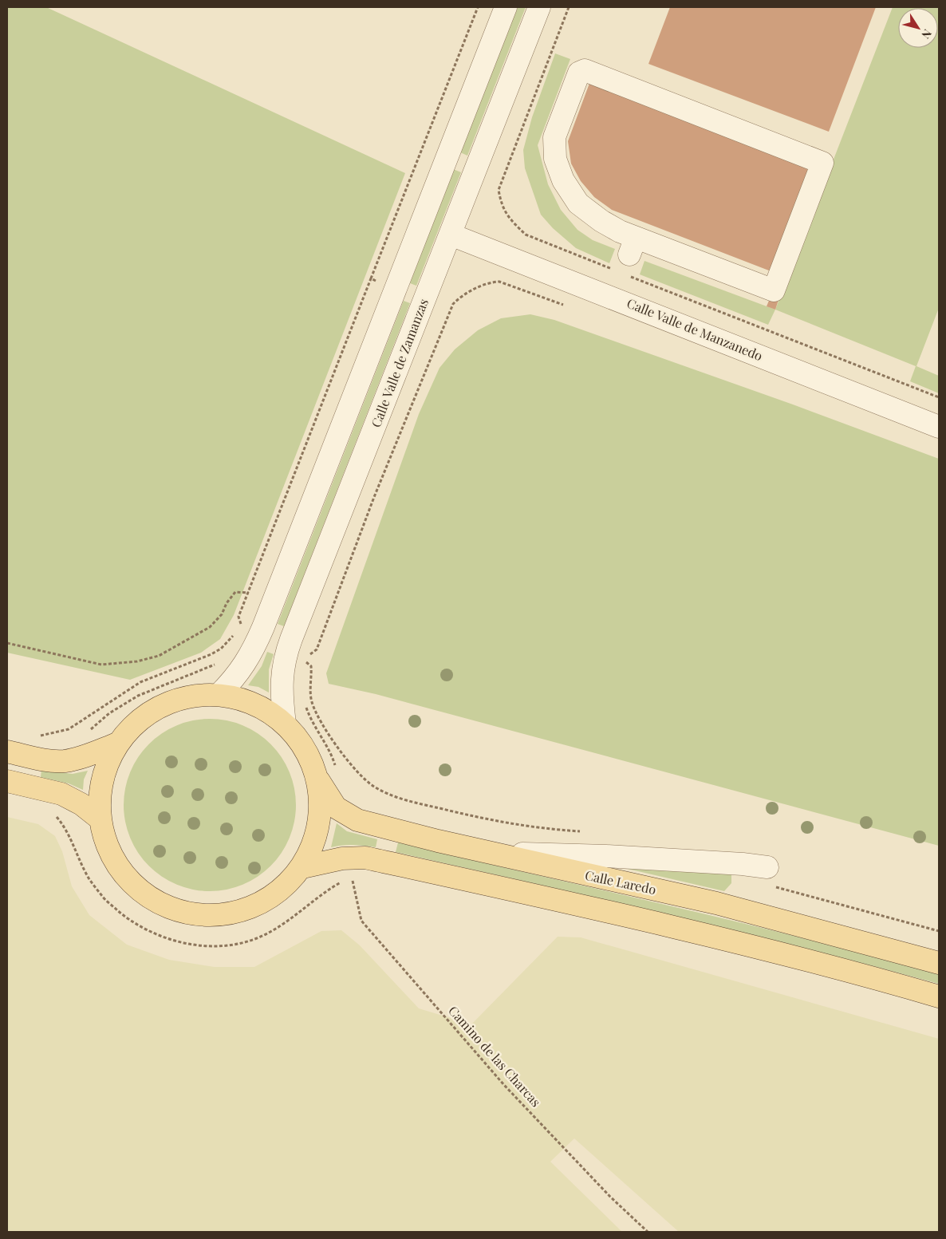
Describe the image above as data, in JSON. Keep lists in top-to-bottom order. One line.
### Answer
{"streets":{"main road":["Calle Laredo"],"street":["Calle Valle de Manzanedo","Calle Valle de Zamanzas"],"path":["Camino de las Charcas"]},"crossings":[["Calle Valle de Manzanedo","Calle Valle de Zamanzas"]],"north":"bottom right"}
